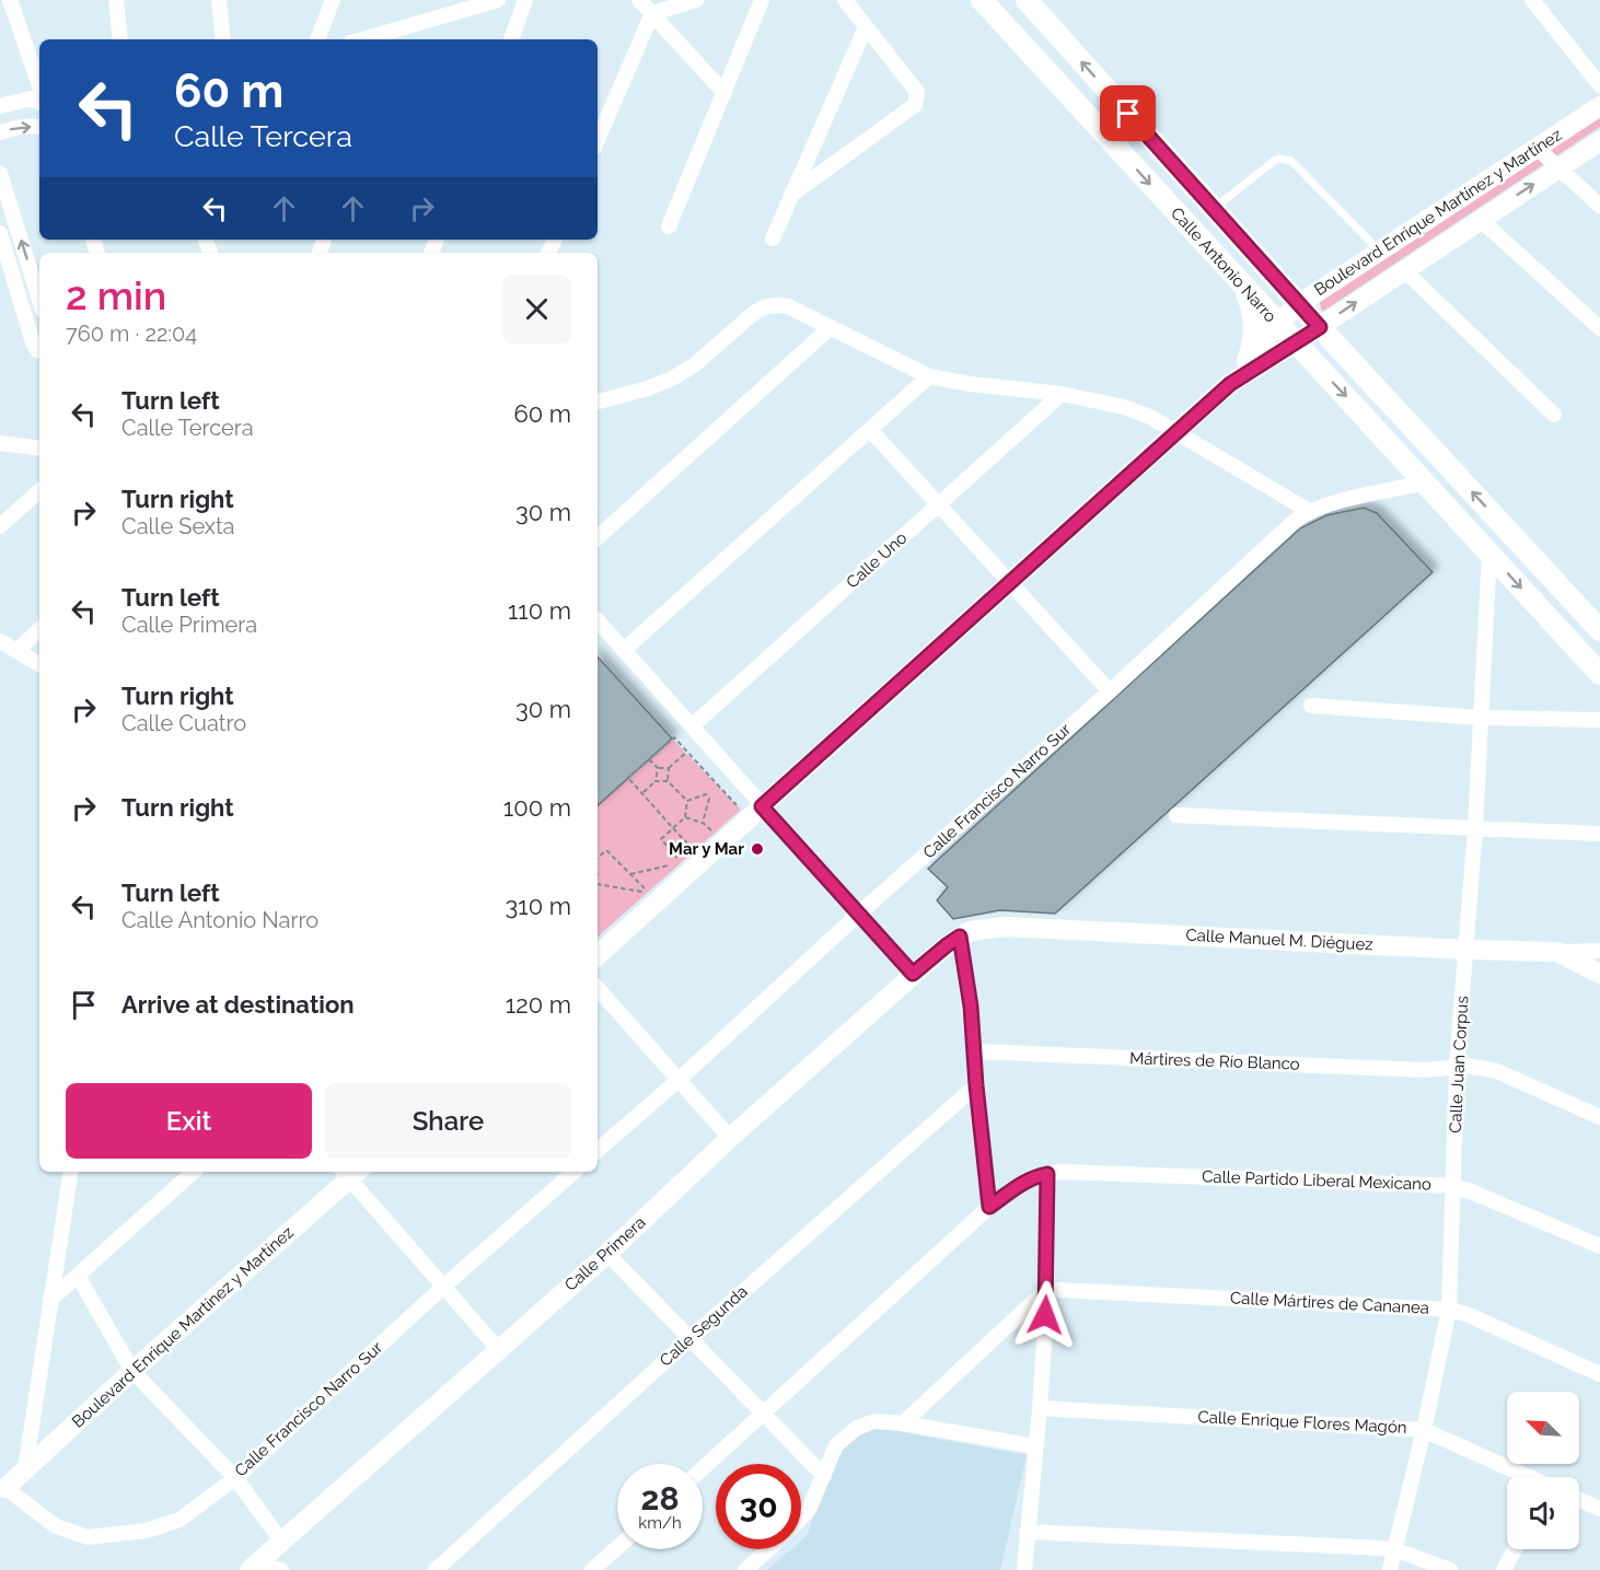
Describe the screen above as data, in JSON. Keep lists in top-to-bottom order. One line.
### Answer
{"streets":{"main road":["Calle Antonio Narro"],"street":["Boulevard Enrique Martínez y Martínez","Calle Uno","Calle Francisco Narro Sur","Calle Manuel M. Diéguez","Mártires de Río Blanco","Calle Juan Corpus","Calle Partido Liberal Mexicano","Calle Primera","Calle Mártires de Cananea","Calle Segunda","Calle Enrique Flores Magón"]},"crossings":[["Boulevard Enrique Martínez y Martínez","Calle Antonio Narro"],["Boulevard Enrique Martínez y Martínez","Calle Francisco Narro Sur"],["Calle Antonio Narro","Calle Francisco Narro Sur"],["Calle Antonio Narro","Calle Juan Corpus"],["Calle Manuel M. Diéguez","Calle Juan Corpus"],["Calle Manuel M. Diéguez","Calle Primera"],["Mártires de Río Blanco","Calle Juan Corpus"],["Calle Juan Corpus","Calle Partido Liberal Mexicano"],["Calle Juan Corpus","Calle Mártires de Cananea"],["Calle Juan Corpus","Calle Enrique Flores Magón"]],"places":["Mar y Mar"],"north":"top left","page":{"turn":["60 m","Calle Tercera"],"heading":["2 min","760 m · 22:04"],"list":[{"name":"Turn left","note":"Calle Tercera","value":"60 m"},{"name":"Turn right","note":"Calle Sexta","value":"30 m"},{"name":"Turn left","note":"Calle Primera","value":"110 m"},{"name":"Turn right","note":"Calle Cuatro","value":"30 m"},{"name":"Turn right","value":"100 m"},{"name":"Turn left","note":"Calle Antonio Narro","value":"310 m"},{"name":"Arrive at destination","value":"120 m"}],"buttons":["Exit","Share"],"speed":"28 km/h","limit":"30"}}
